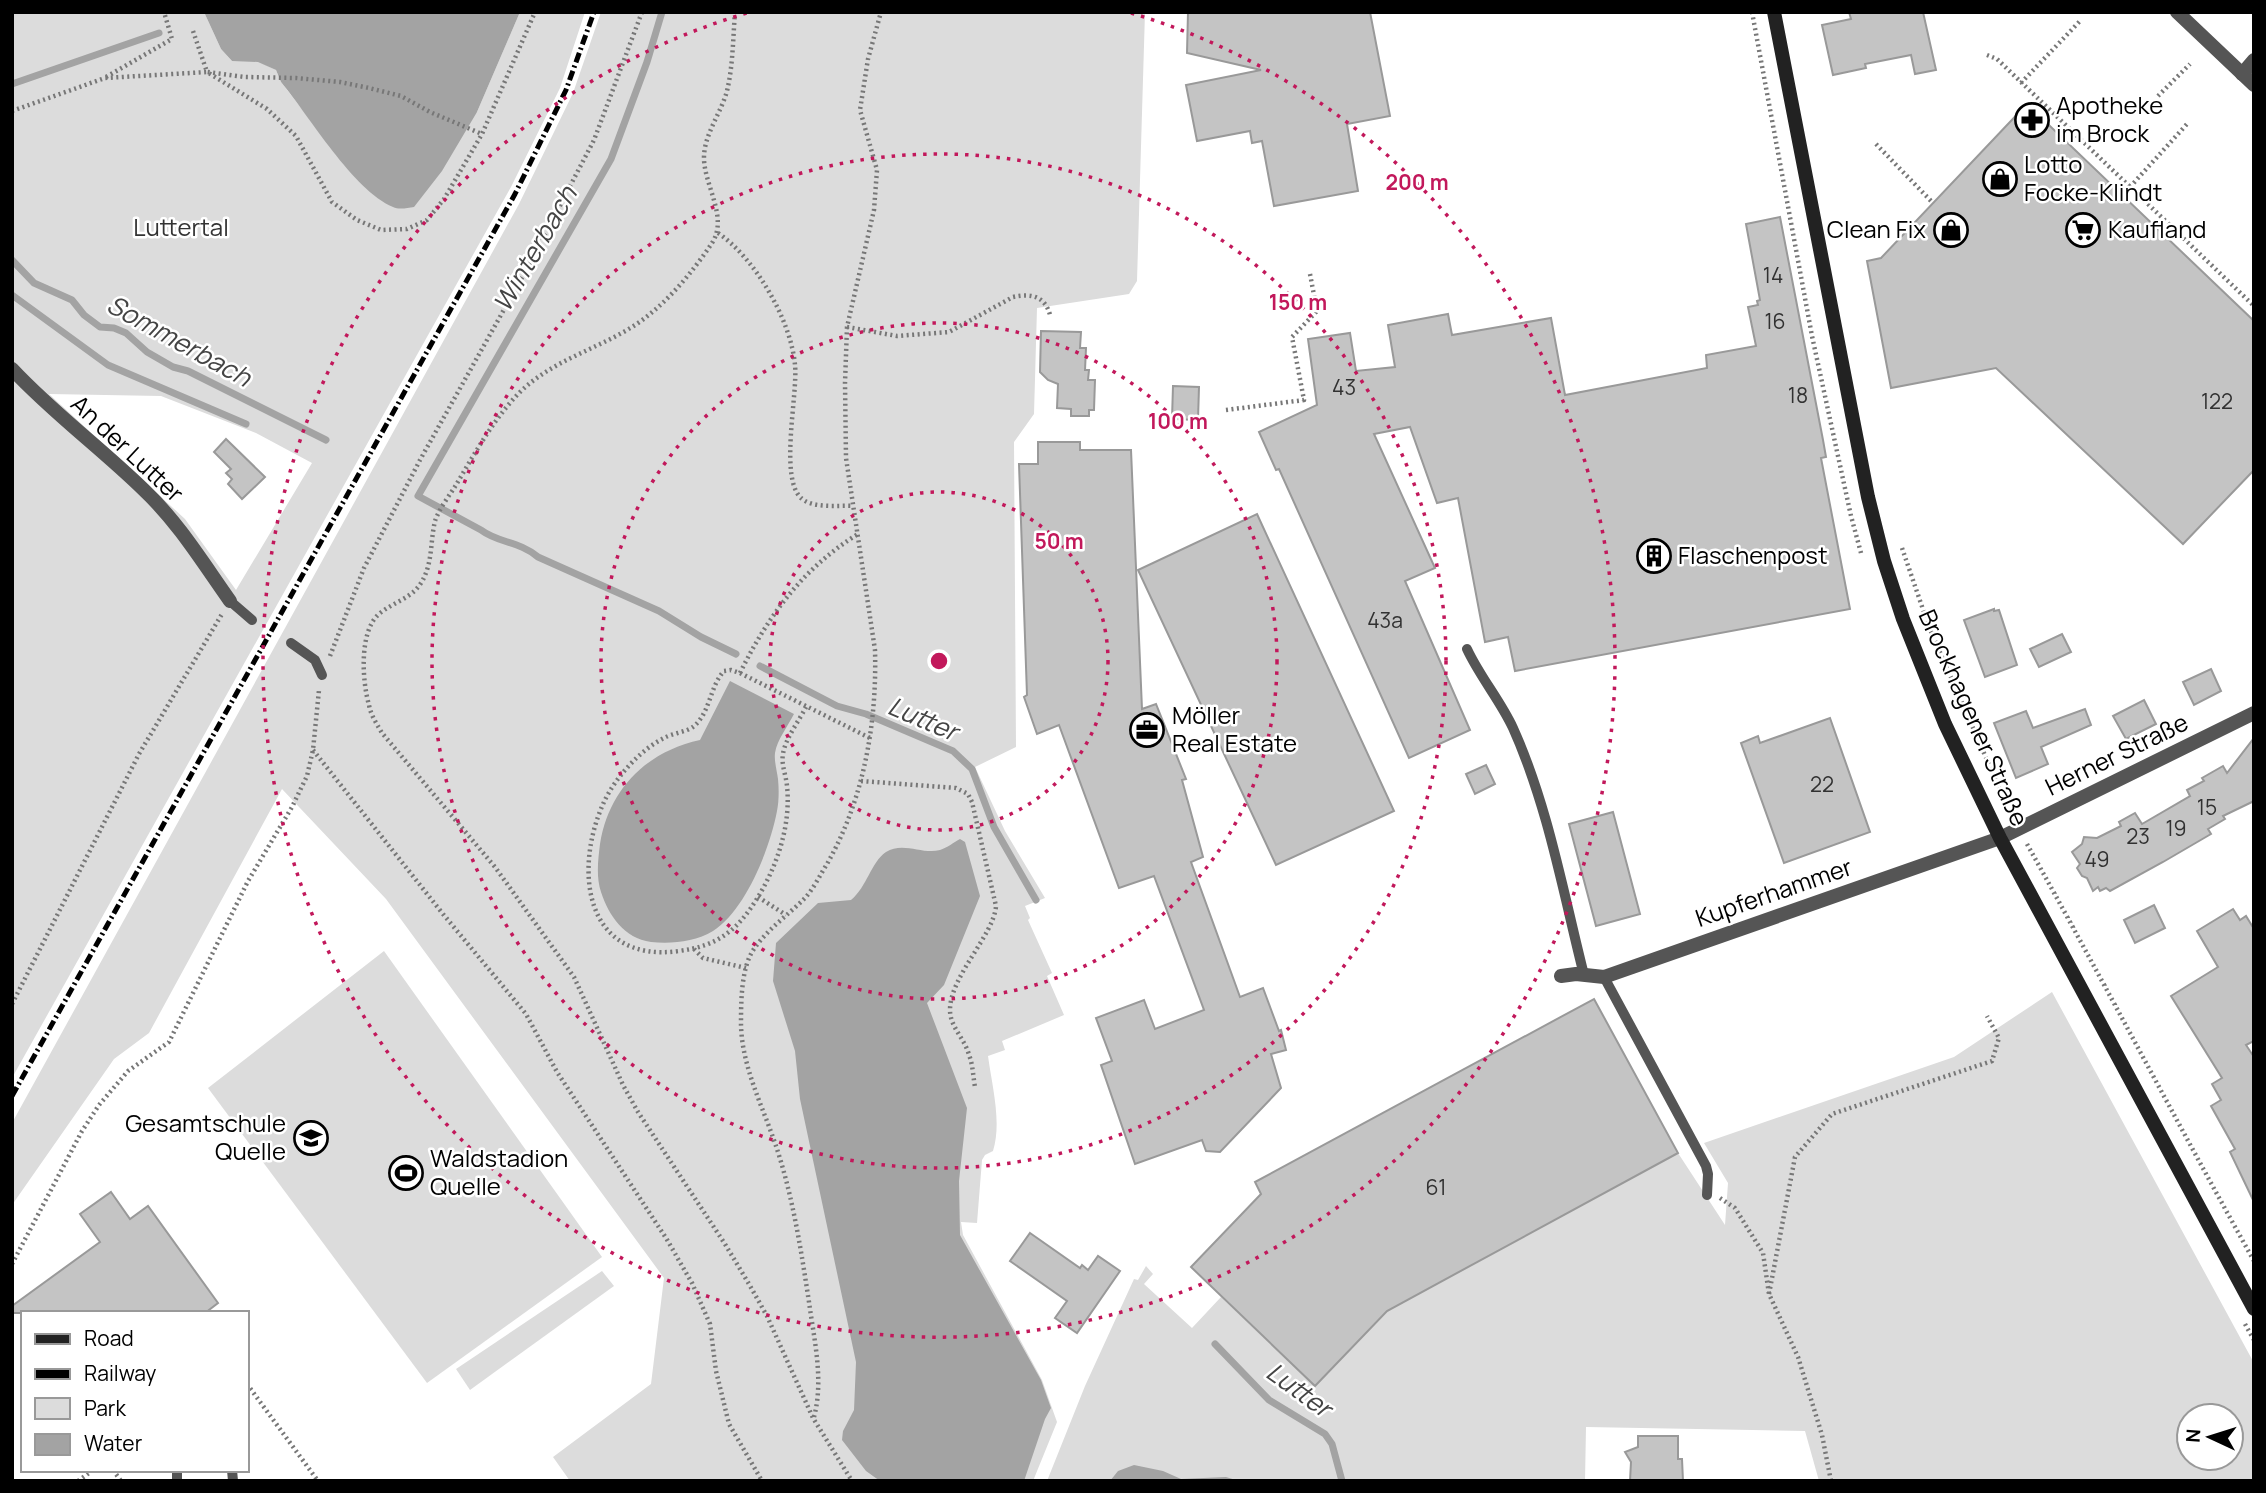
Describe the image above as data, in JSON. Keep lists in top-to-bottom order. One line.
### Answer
{"streets":{"main road":["Brockhagener Straße"],"street":["An der Lutter","Herner Straße","Kupferhammer"]},"crossings":[["Brockhagener Straße","Herner Straße"],["Brockhagener Straße","Kupferhammer"],["Herner Straße","Kupferhammer"]],"water":["Winterbach","Sommerbach","Lutter"],"parks":["Luttertal"],"places":{"pharmacy":["Apotheke im Brock"],"shop":["Lotto Focke-Klindt","Clean Fix"],"supermarket":["Kaufland"],"building":["Flaschenpost"],"office":["Möller Real Estate"],"school or university":["Gesamtschule Quelle"],"sports":["Waldstadion Quelle"]},"house_numbers":["14","16","43","18","122","43a","22","15","19","23","49","61"],"legend":["Road","Railway","Park","Water"],"north":"left","rings":["200 m","150 m","100 m","50 m"]}
